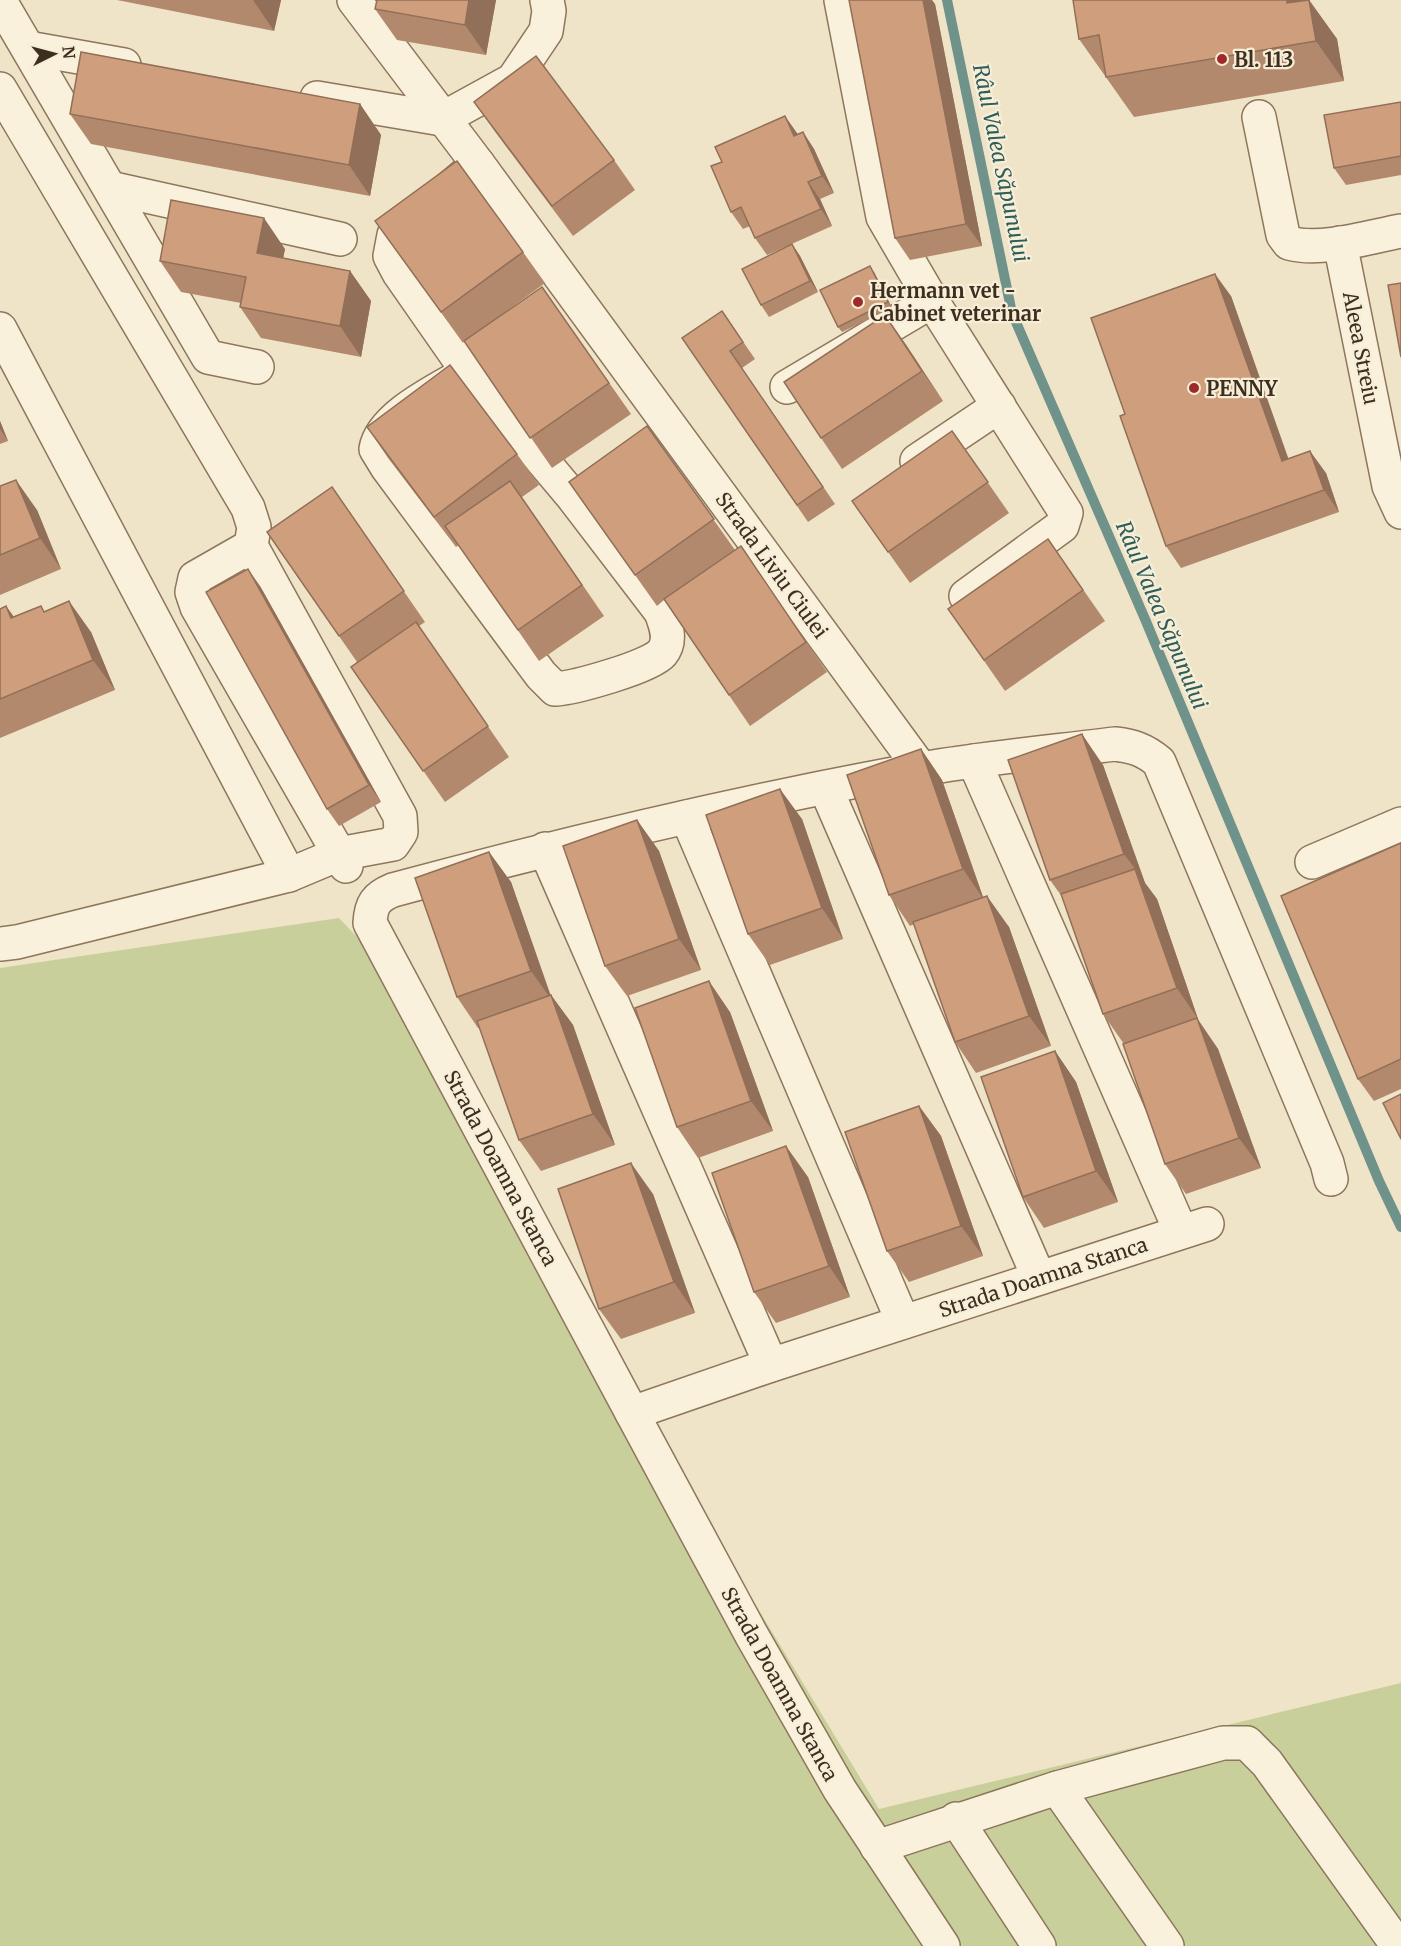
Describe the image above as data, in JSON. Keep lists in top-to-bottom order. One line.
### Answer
{"streets":{"street":["Aleea Streiu","Strada Liviu Ciulei","Strada Doamna Stanca"]},"water":["Râul Valea Săpunului"],"places":["Bl. 113","Hermann vet - Cabinet veterinar","PENNY"],"north":"right"}
